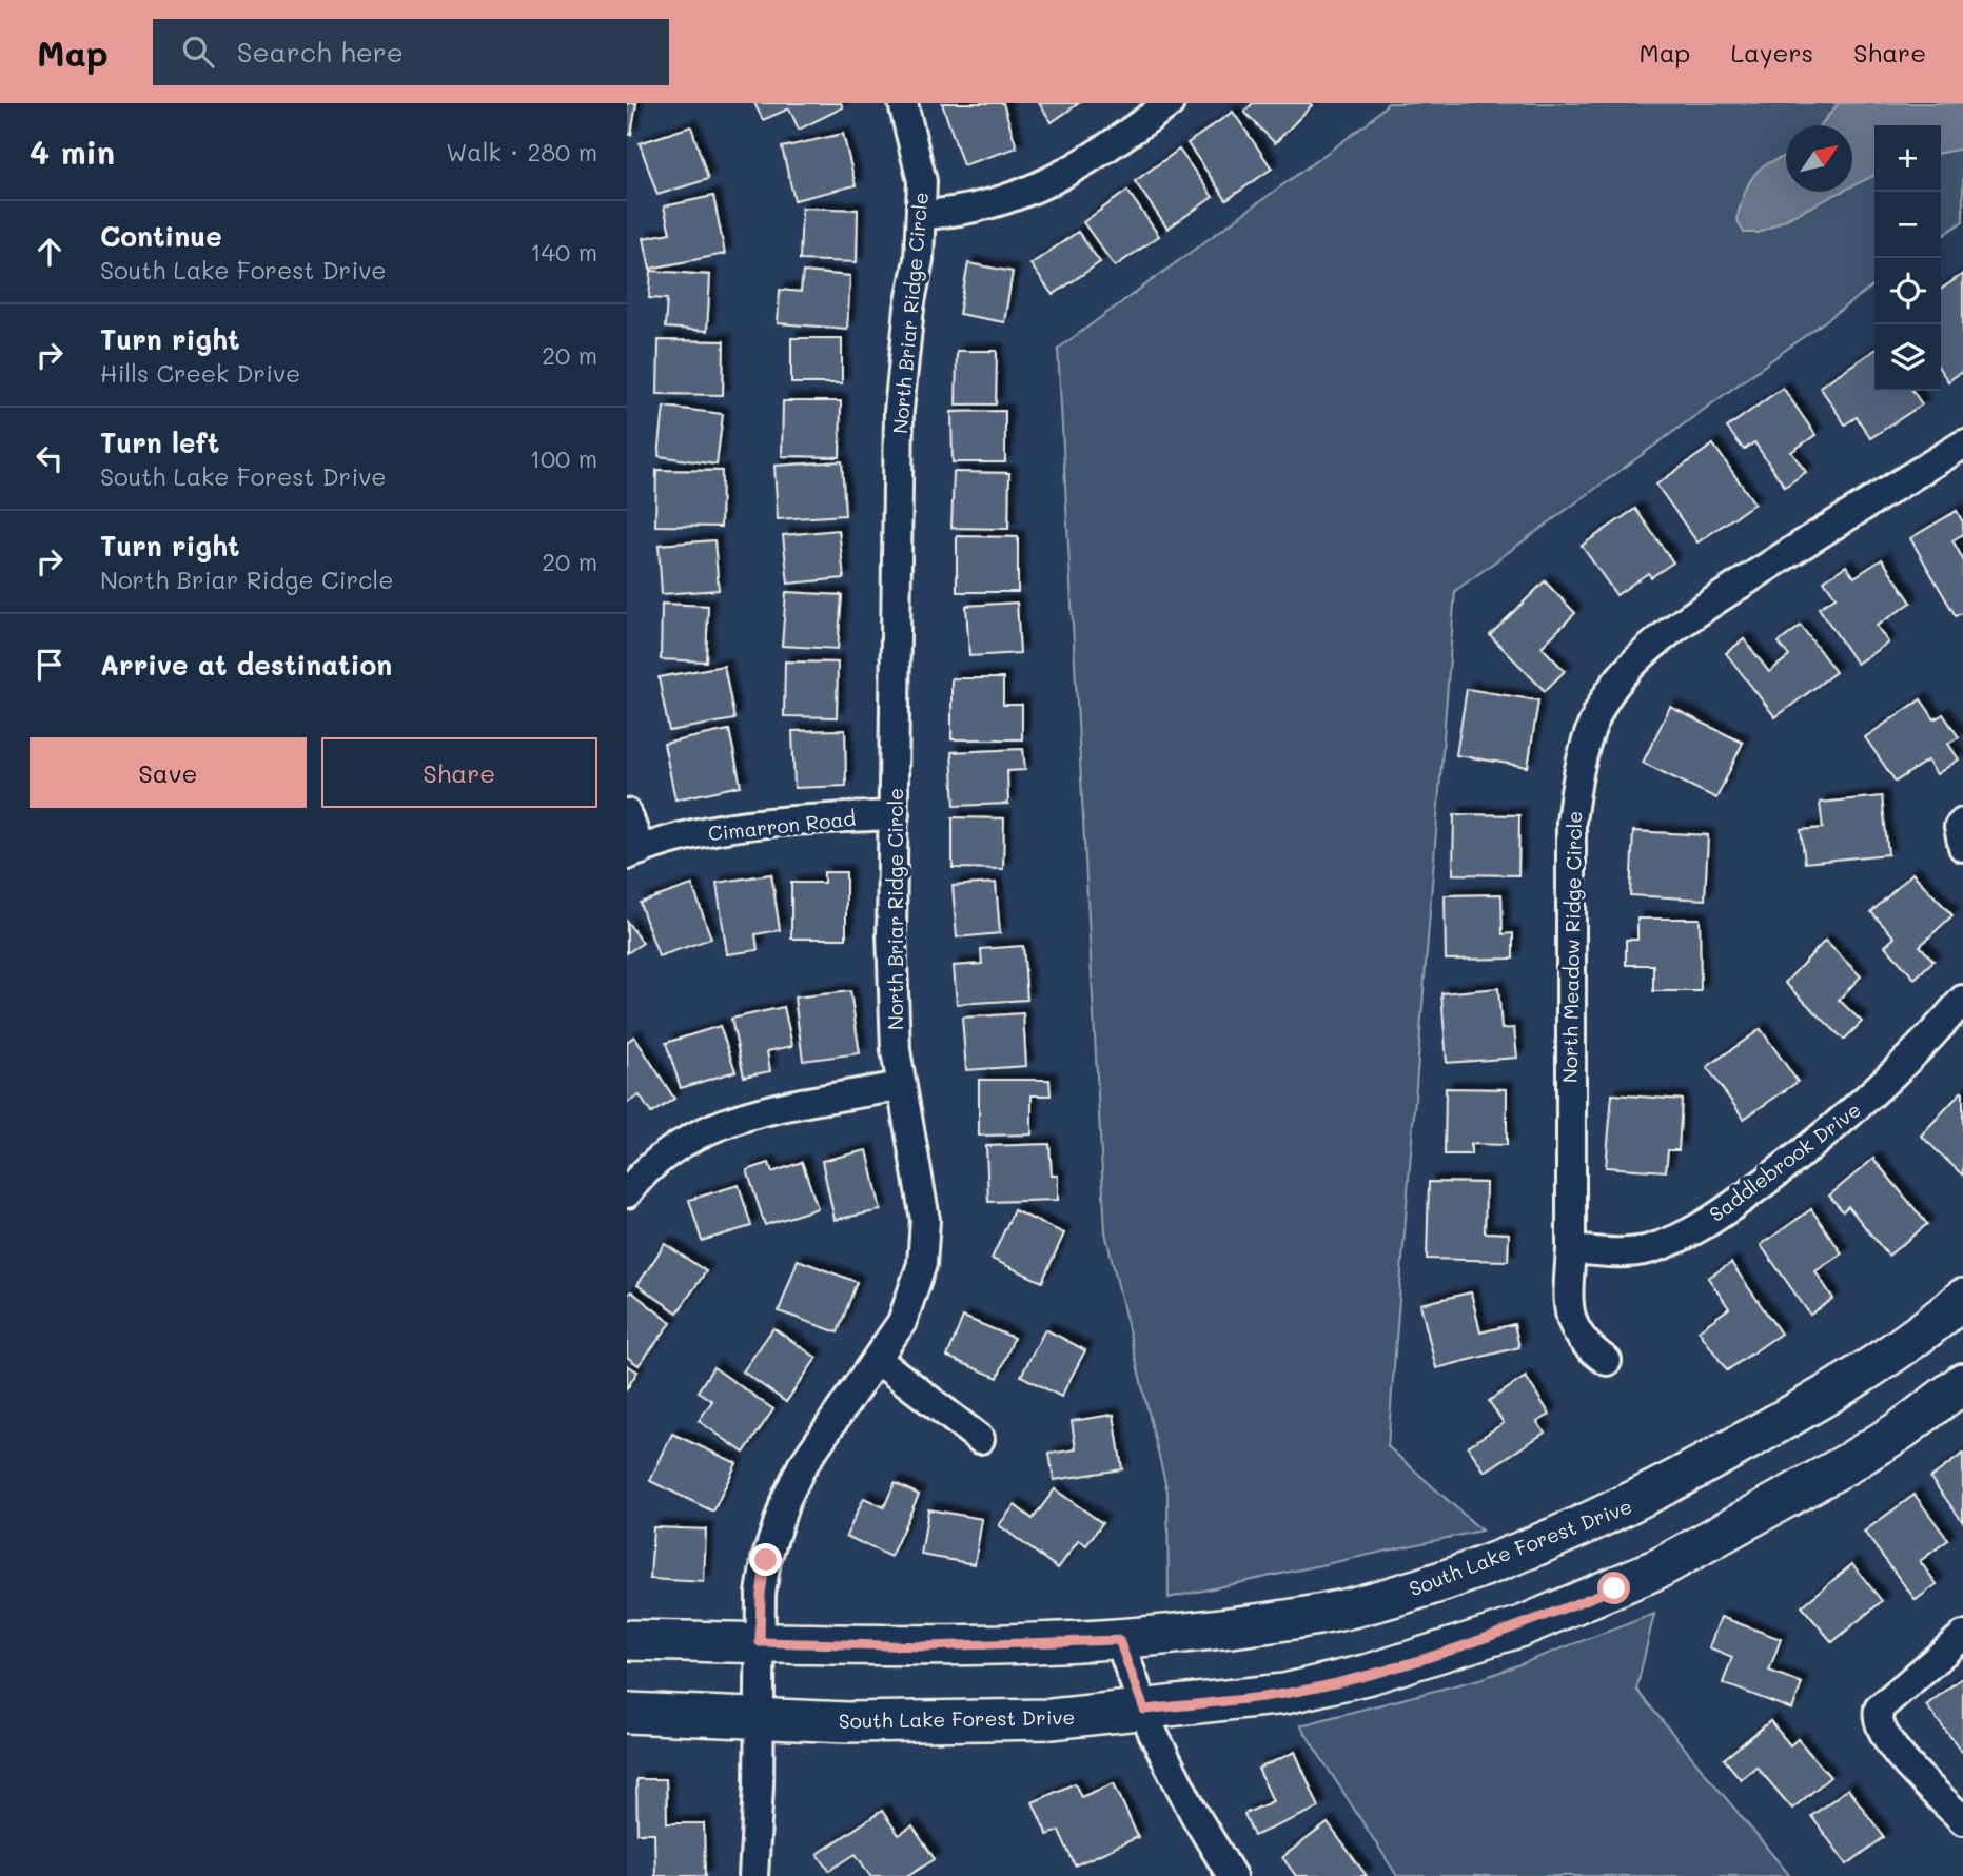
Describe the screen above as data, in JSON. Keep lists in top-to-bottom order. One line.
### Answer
{"streets":{"main road":["South Lake Forest Drive"],"street":["North Briar Ridge Circle","Cimarron Road","North Meadow Ridge Circle","Saddlebrook Drive"]},"crossings":[["North Briar Ridge Circle","Cimarron Road"],["North Briar Ridge Circle","South Lake Forest Drive"],["North Meadow Ridge Circle","Saddlebrook Drive"]],"north":"top right","page":{"header":"Map","search":"Search here","nav":["Map","Layers","Share"],"heading":["4 min","Walk · 280 m"],"map_buttons":["+","−"],"list":[["Continue","South Lake Forest Drive","140 m"],["Turn right","Hills Creek Drive","20 m"],["Turn left","South Lake Forest Drive","100 m"],["Turn right","North Briar Ridge Circle","20 m"],"Arrive at destination"],"buttons":["Save","Share"]}}
